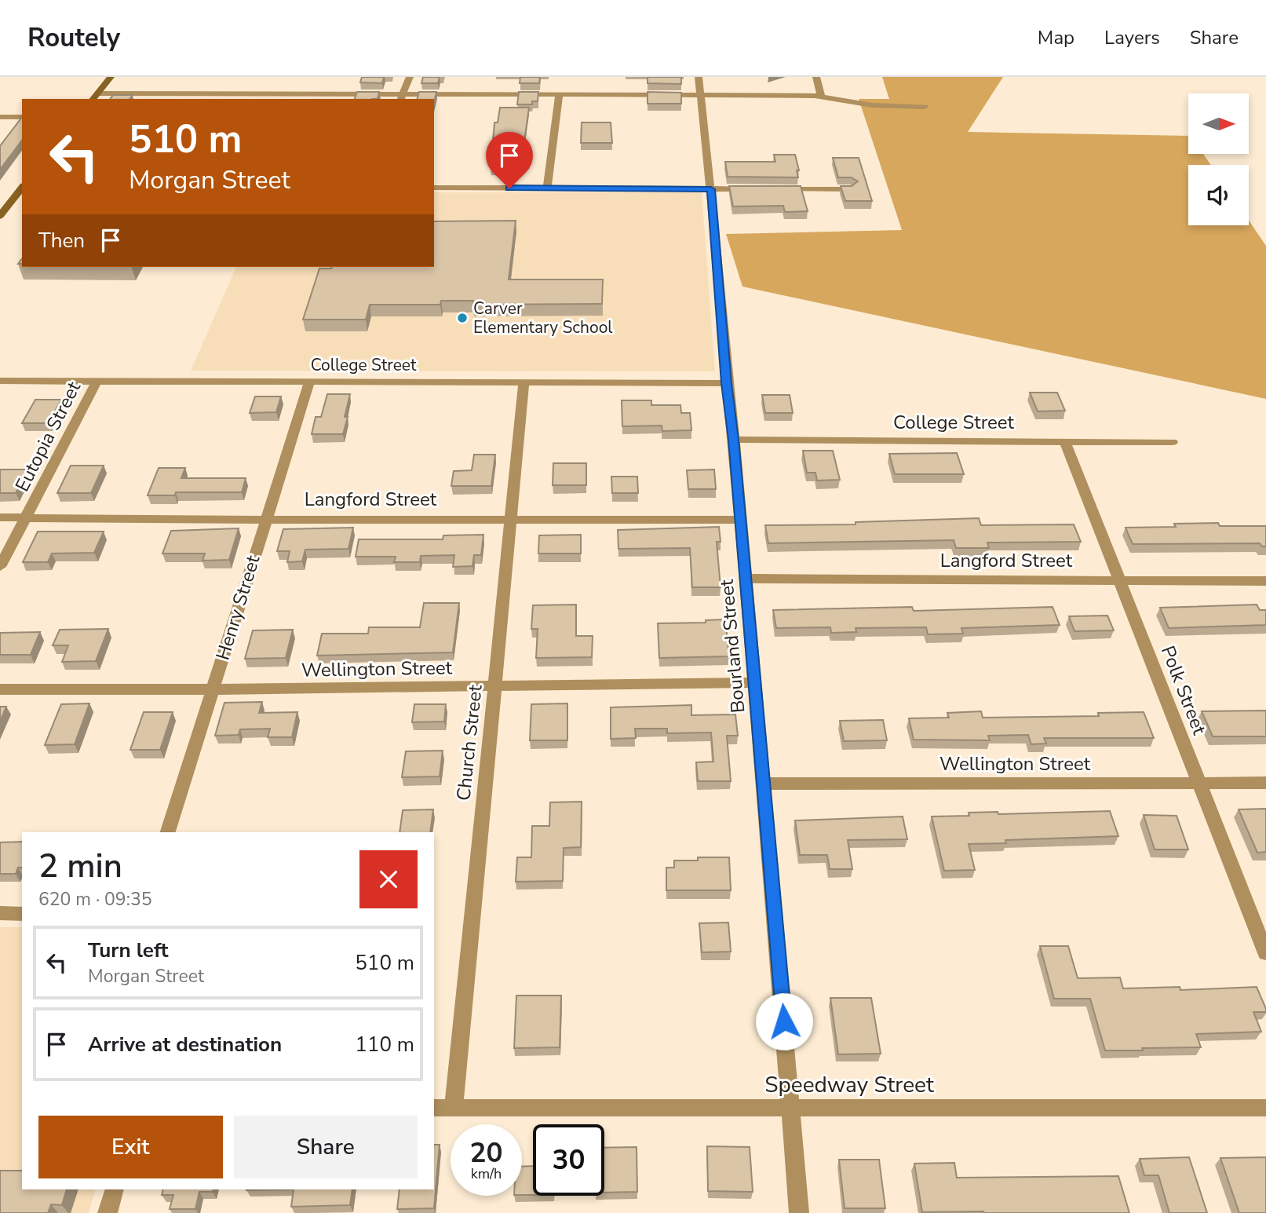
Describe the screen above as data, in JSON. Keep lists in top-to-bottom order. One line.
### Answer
{"streets":{"street":["College Street","Eutopia Street","Langford Street","Henry Street","Bourland Street","Wellington Street","Polk Street","Church Street","Speedway Street"]},"crossings":[["College Street","Eutopia Street"],["College Street","Henry Street"],["College Street","Bourland Street"],["College Street","Polk Street"],["College Street","Church Street"],["Eutopia Street","Langford Street"],["Langford Street","Henry Street"],["Langford Street","Bourland Street"],["Langford Street","Polk Street"],["Langford Street","Church Street"],["Henry Street","Wellington Street"],["Bourland Street","Wellington Street"],["Bourland Street","Speedway Street"],["Wellington Street","Polk Street"],["Wellington Street","Church Street"],["Church Street","Speedway Street"]],"places":["Carver Elementary School"],"north":"right","page":{"header":"Routely","nav":["Map","Layers","Share"],"turn":["510 m","Morgan Street"],"then":"Then","heading":["2 min","620 m · 09:35"],"list":[{"name":"Turn left","note":"Morgan Street","value":"510 m"},{"name":"Arrive at destination","value":"110 m"}],"buttons":["Exit","Share"],"speed":"20 km/h","limit":"30"}}
